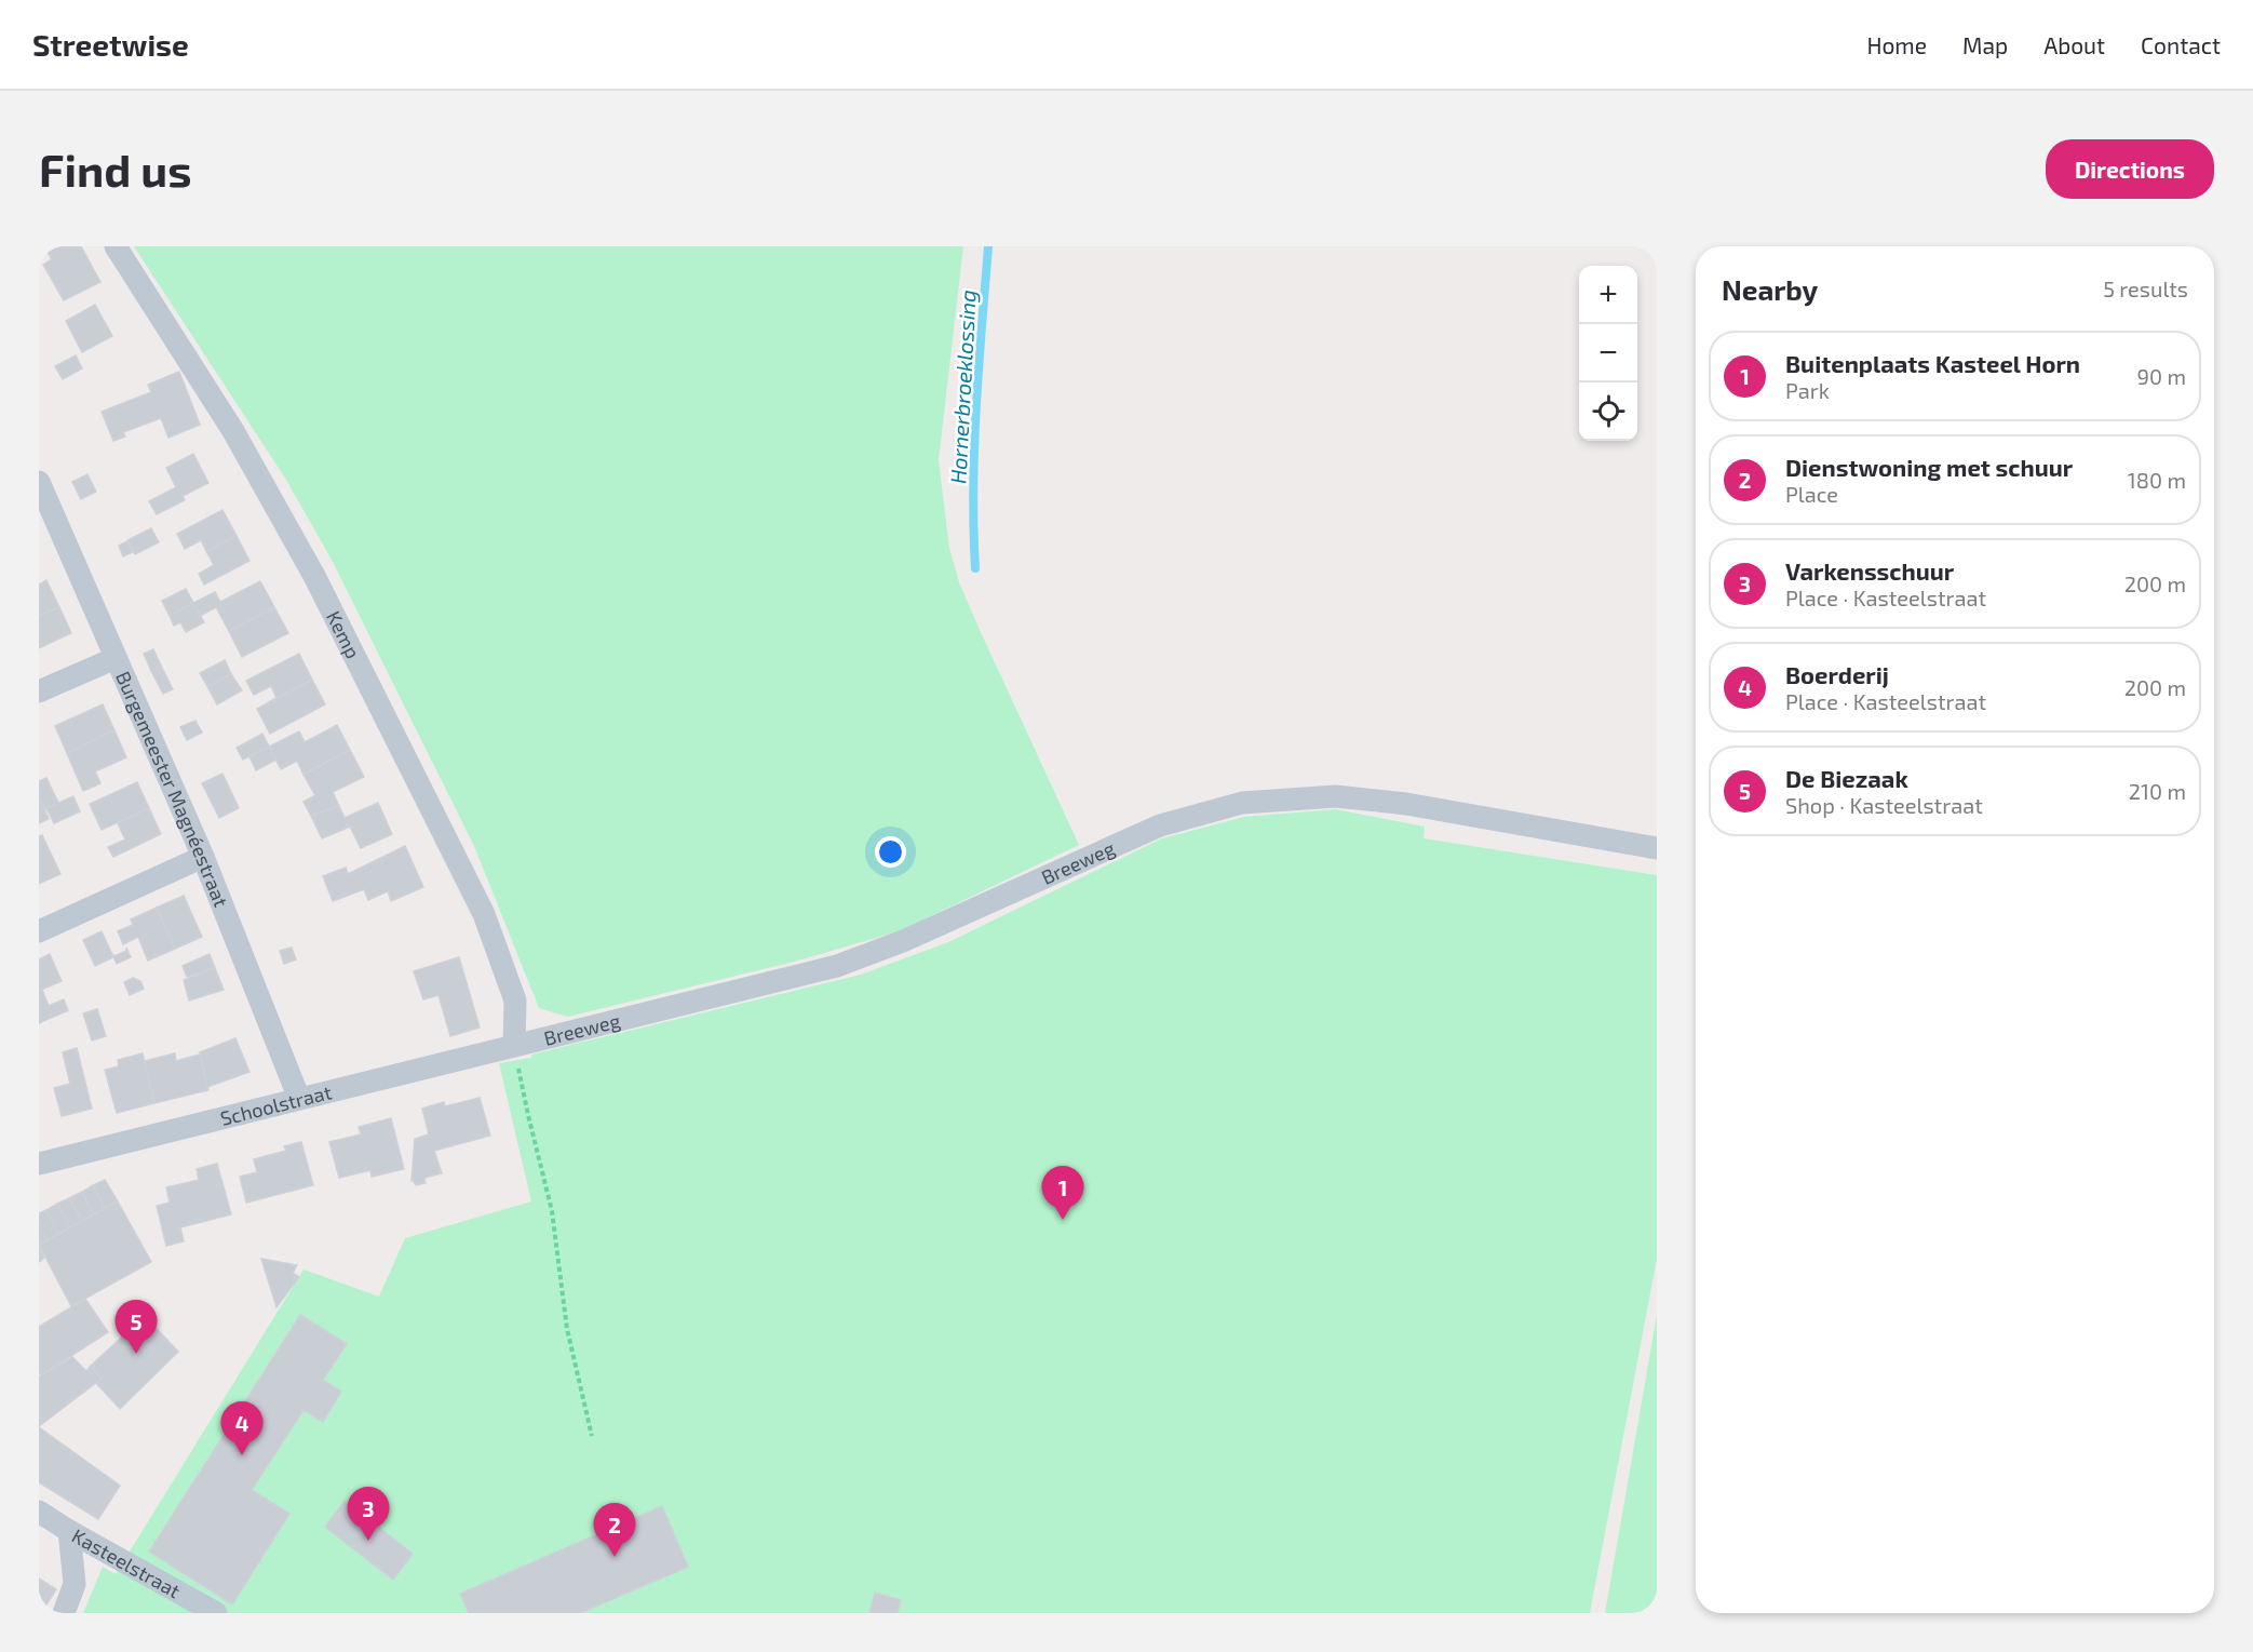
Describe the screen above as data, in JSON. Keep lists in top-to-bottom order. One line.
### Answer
{"streets":{"street":["Kemp","Burgemeester Magnéestraat","Breeweg","Schoolstraat","Kasteelstraat"]},"crossings":[["Kemp","Breeweg"],["Kemp","Schoolstraat"],["Burgemeester Magnéestraat","Schoolstraat"],["Breeweg","Schoolstraat"]],"water":["Hornerbroeklossing"],"page":{"header":"Streetwise","nav":["Home","Map","About","Contact"],"buttons":"Directions","title":"Find us","heading":["Nearby","5 results"],"map_buttons":["+","−"],"list":[{"mark":"1","name":"Buitenplaats Kasteel Horn","note":"Park","value":"90 m"},{"mark":"2","name":"Dienstwoning met schuur","note":"Place","value":"180 m"},{"mark":"3","name":"Varkensschuur","note":"Place · Kasteelstraat","value":"200 m"},{"mark":"4","name":"Boerderij","note":"Place · Kasteelstraat","value":"200 m"},{"mark":"5","name":"De Biezaak","note":"Shop · Kasteelstraat","value":"210 m"}],"pins":["1","5","4","3","2"]}}
